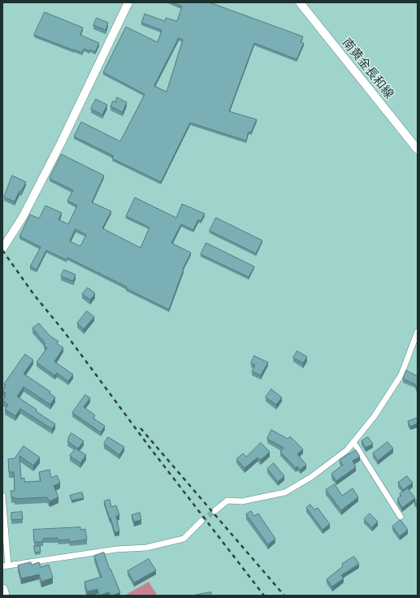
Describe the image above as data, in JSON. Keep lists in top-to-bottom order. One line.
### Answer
{"streets":{"street":["南黄金長和線"]}}
